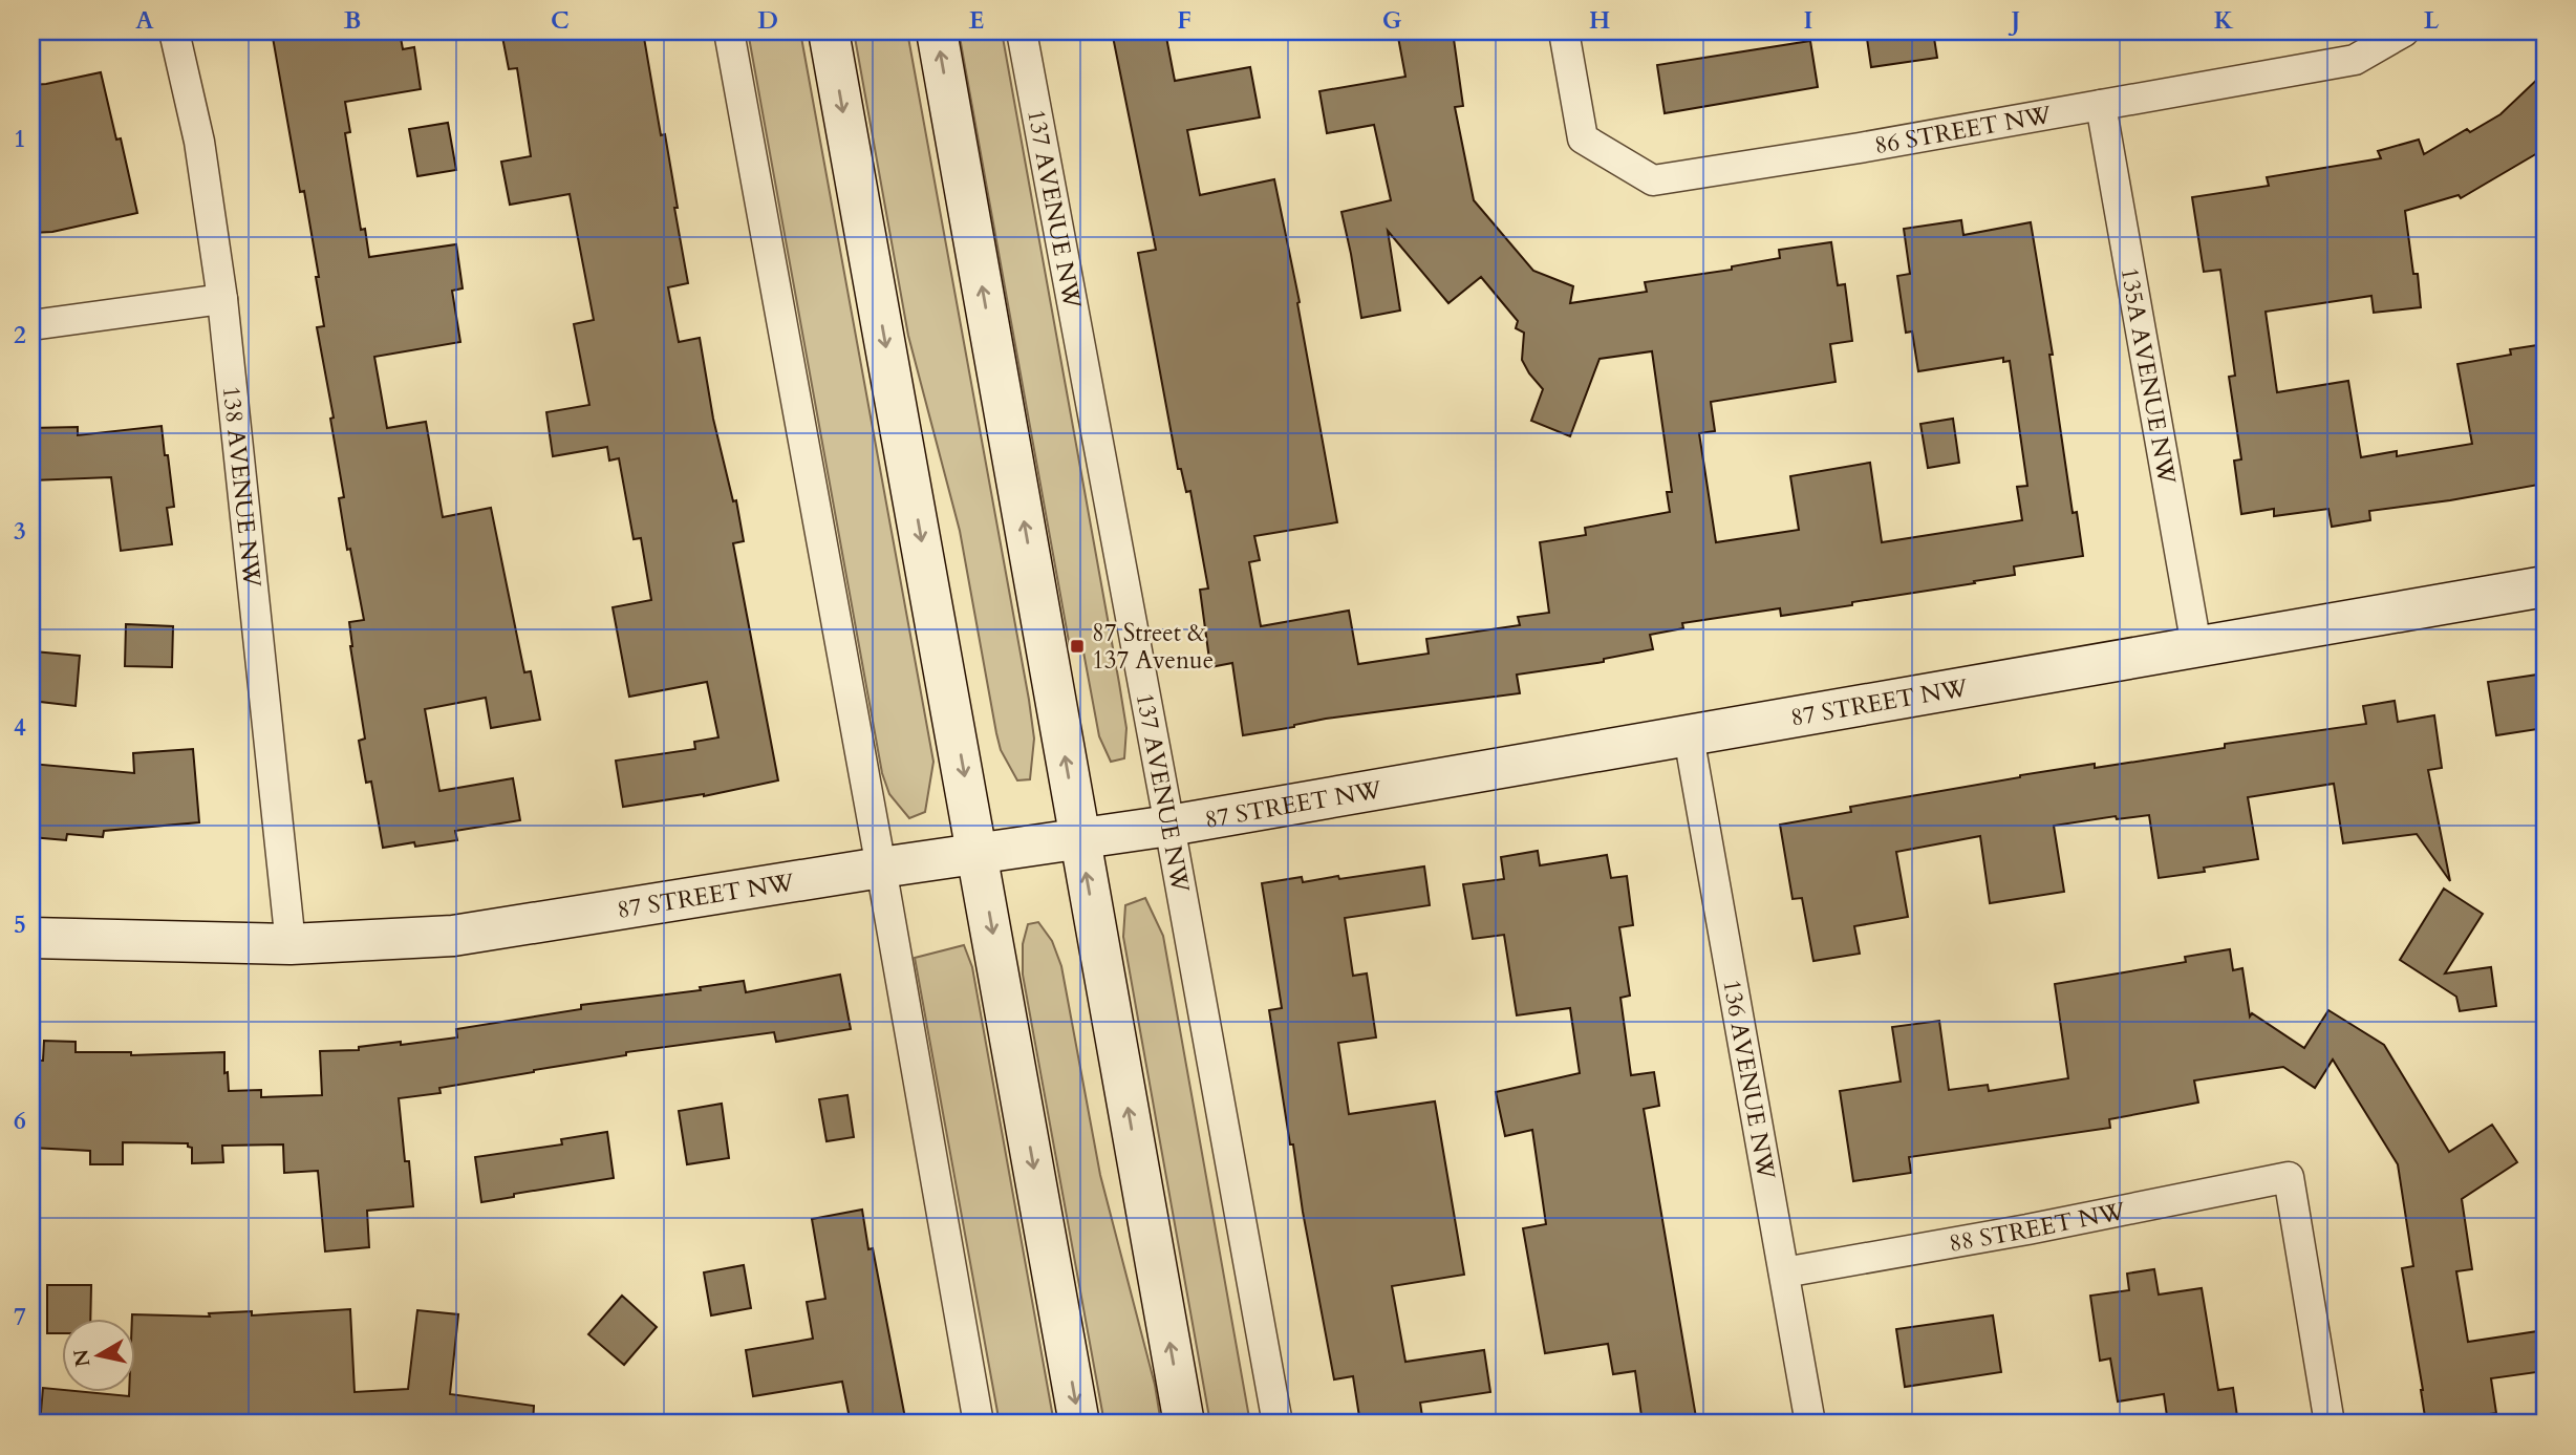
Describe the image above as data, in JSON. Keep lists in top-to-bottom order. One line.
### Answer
{"streets":{"main road":["87 STREET NW"],"street":["86 STREET NW","137 AVENUE NW","135A AVENUE NW","138 AVENUE NW","136 AVENUE NW","88 STREET NW"]},"crossings":[["86 STREET NW","135A AVENUE NW"],["137 AVENUE NW","87 STREET NW"],["135A AVENUE NW","87 STREET NW"],["138 AVENUE NW","87 STREET NW"],["87 STREET NW","136 AVENUE NW"],["136 AVENUE NW","88 STREET NW"]],"places":{"transit":["87 Street & 137 Avenue"]},"north":"left","grid":{"columns":["A","B","C","D","E","F","G","H","I","J","K","L"],"rows":["1","2","3","4","5","6","7"]}}
